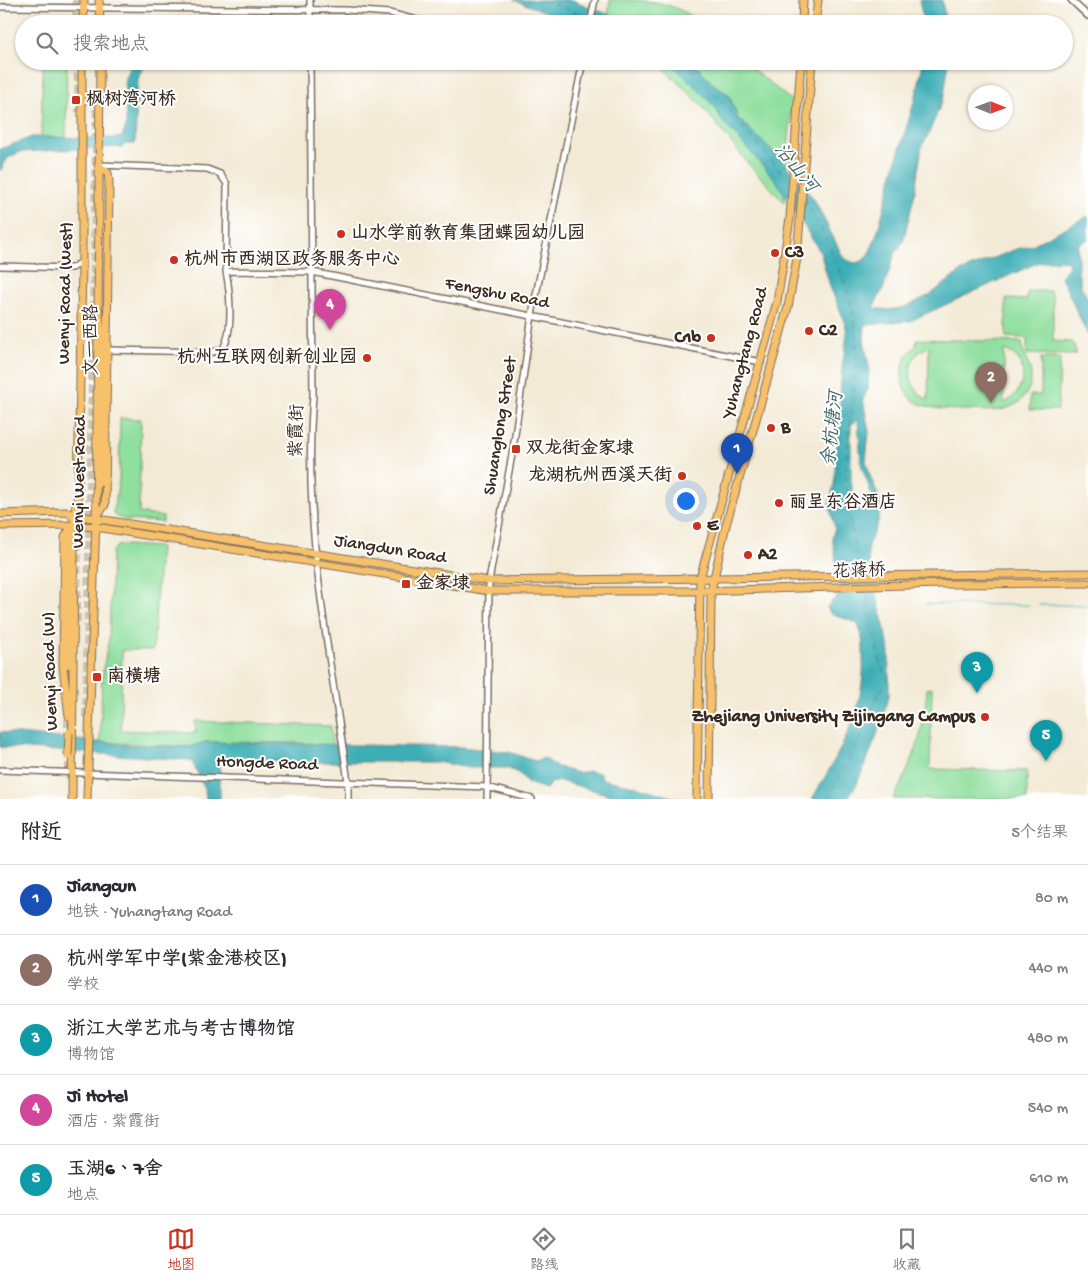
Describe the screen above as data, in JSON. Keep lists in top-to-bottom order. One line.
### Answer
{"streets":{"main road":["Wenyi Road (West)","文一西路","Yuhangtang Road","Wenyi West Road","Jiangdun Road","花蒋桥","Wenyi Road (W)"],"street":["Fengshu Road","Shuanglong Street","紫霞街","Hongde Road"]},"crossings":[["Wenyi Road (West)","Wenyi West Road"],["Wenyi Road (West)","Jiangdun Road"],["Wenyi Road (West)","Wenyi Road (W)"],["Fengshu Road","Yuhangtang Road"],["Fengshu Road","Shuanglong Street"],["Fengshu Road","紫霞街"],["文一西路","Wenyi West Road"],["文一西路","Jiangdun Road"],["Yuhangtang Road","Jiangdun Road"],["Shuanglong Street","Jiangdun Road"],["Shuanglong Street","Hongde Road"],["紫霞街","Jiangdun Road"],["紫霞街","Hongde Road"],["Wenyi West Road","Jiangdun Road"],["Wenyi West Road","Wenyi Road (W)"],["Wenyi West Road","Hongde Road"],["Jiangdun Road","花蒋桥"],["Jiangdun Road","Wenyi Road (W)"],["Wenyi Road (W)","Hongde Road"]],"water":["沿山河","余杭塘河"],"places":{"transit":["枫树湾河桥","双龙街金家埭","金家埭","南横塘"],"other":["山水学前教育集团蝶园幼儿园","C3","杭州市西湖区政务服务中心","C2","C1b","杭州互联网创新创业园","B","龙湖杭州西溪天街","丽呈东谷酒店","E","A2","Zhejiang University Zijingang Campus"]},"north":"right","page":{"search":"搜索地点","pins":["4","2","1","3","5"],"heading":["附近","5个结果"],"list":[{"mark":"1","name":"Jiangcun","note":"地铁 · Yuhangtang Road","value":"80 m"},{"mark":"2","name":"杭州学军中学(紫金港校区)","note":"学校","value":"440 m"},{"mark":"3","name":"浙江大学艺术与考古博物馆","note":"博物馆","value":"480 m"},{"mark":"4","name":"Ji Hotel","note":"酒店 · 紫霞街","value":"540 m"},{"mark":"5","name":"玉湖6、7舍","note":"地点","value":"610 m"}],"nav":["地图","路线","收藏"]}}
